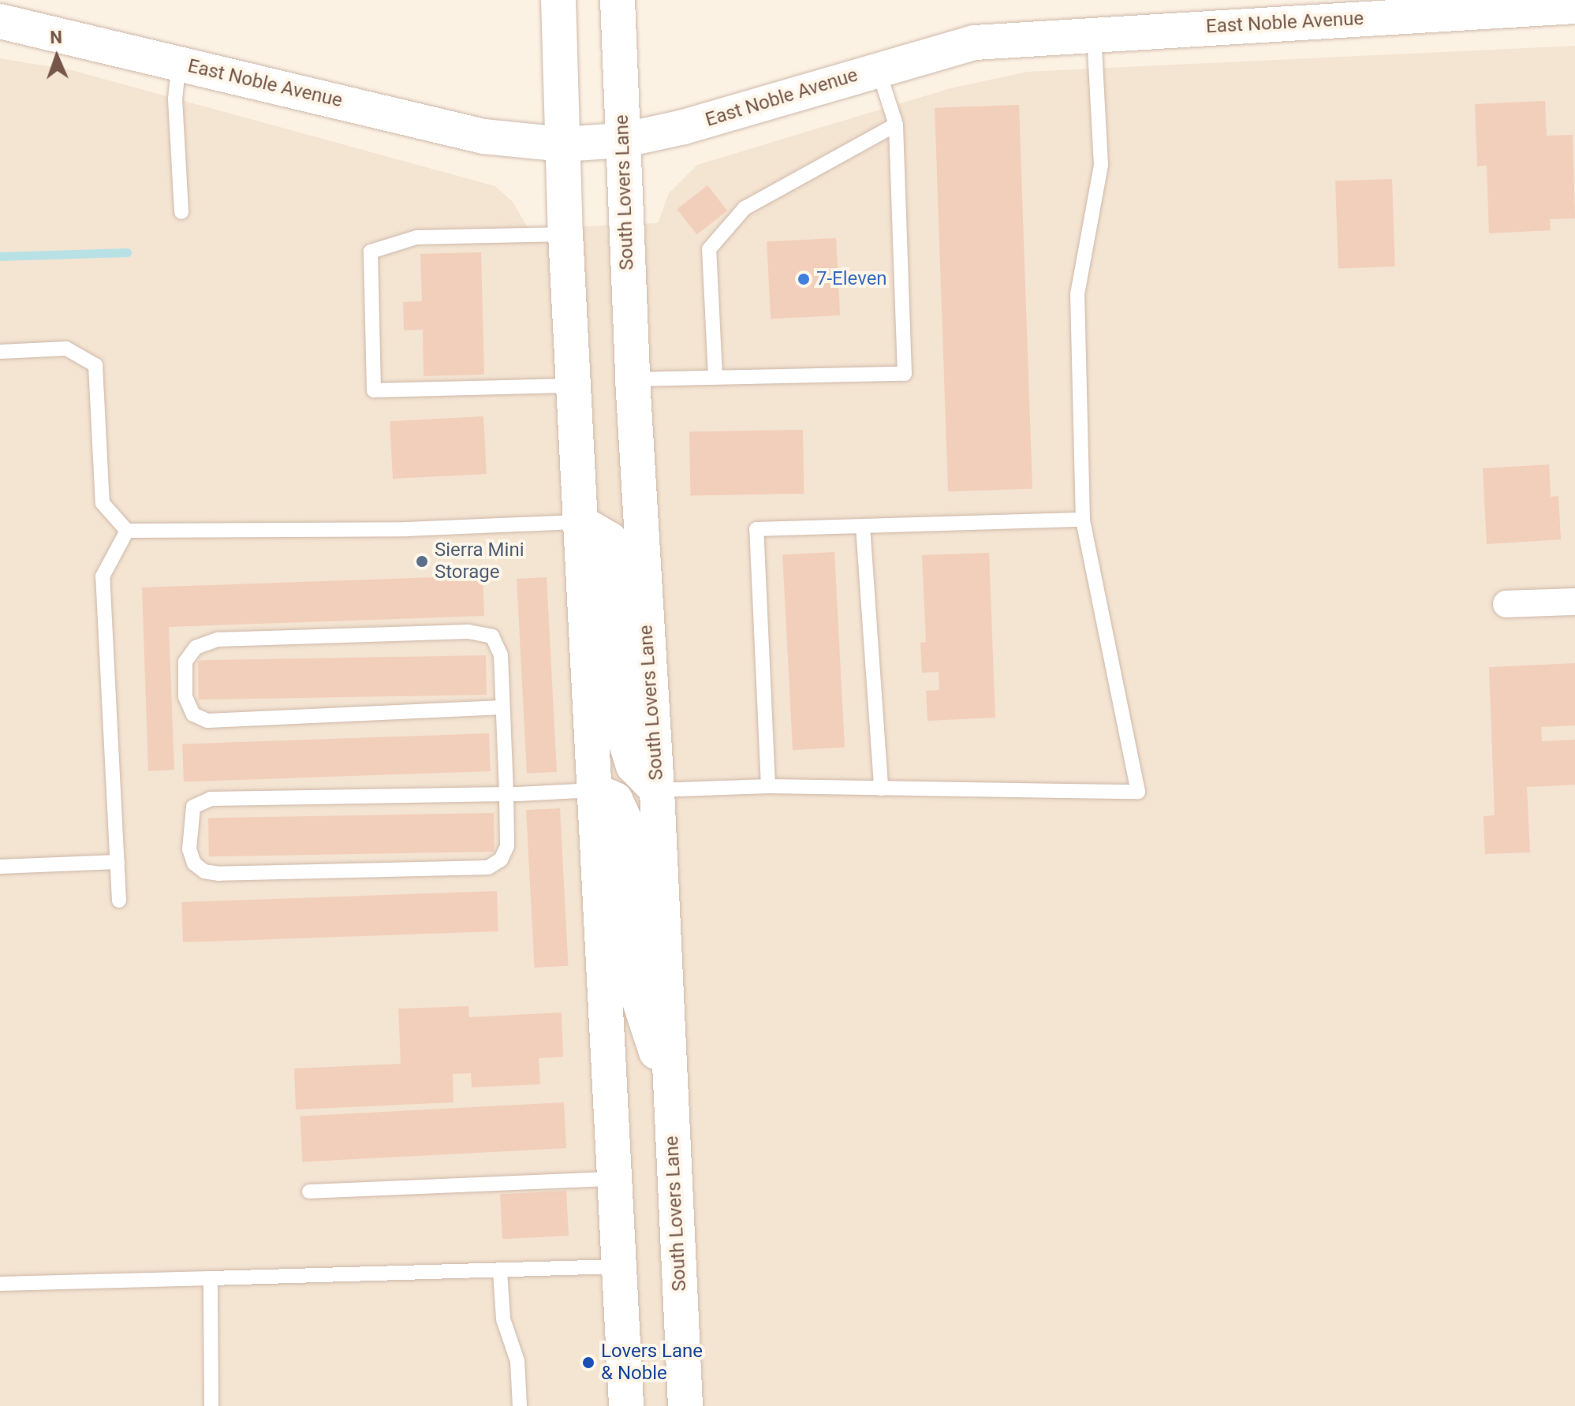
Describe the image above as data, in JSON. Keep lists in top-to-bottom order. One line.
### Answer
{"streets":{"main road":["East Noble Avenue","South Lovers Lane"]},"crossings":[["East Noble Avenue","South Lovers Lane"]],"places":["7-Eleven","Sierra Mini Storage","Lovers Lane & Noble"],"north":"top"}
